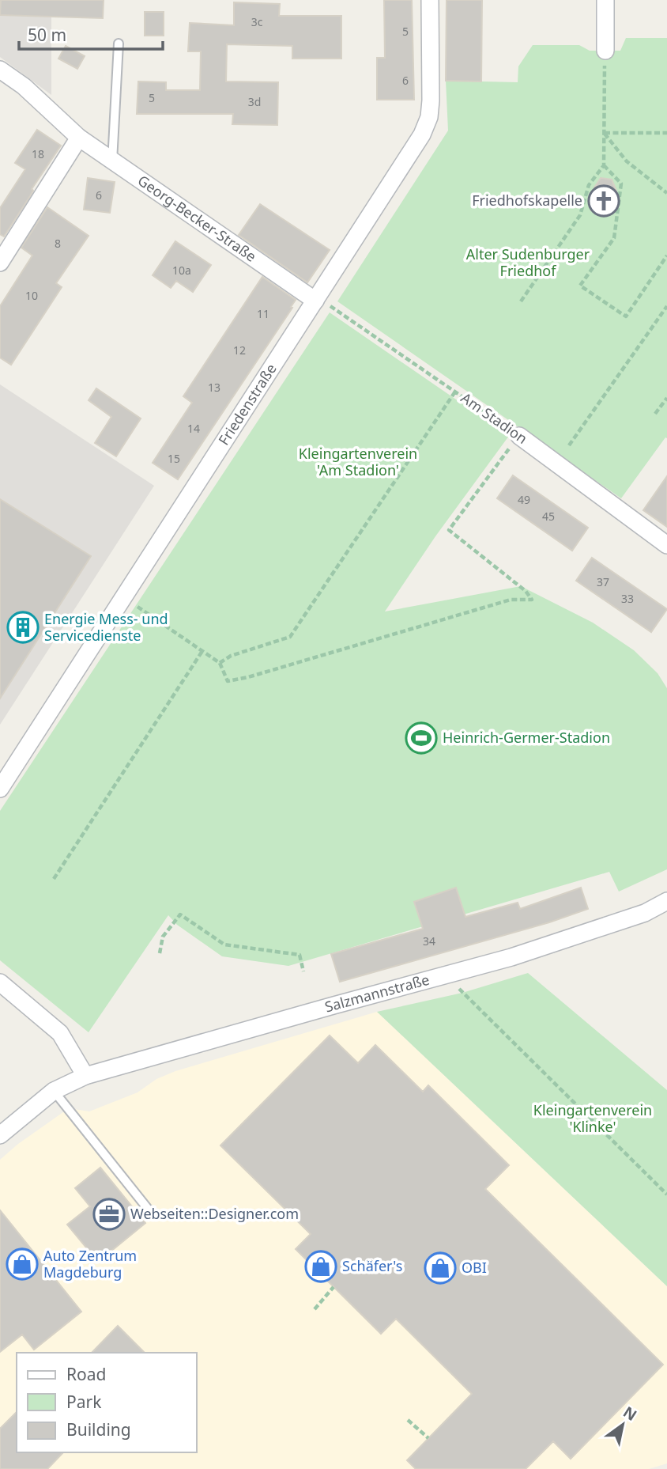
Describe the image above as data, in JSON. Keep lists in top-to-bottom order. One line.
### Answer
{"streets":{"street":["Georg-Becker-Straße","Friedenstraße","Am Stadion","Salzmannstraße"]},"crossings":[["Georg-Becker-Straße","Friedenstraße"],["Georg-Becker-Straße","Am Stadion"],["Friedenstraße","Am Stadion"]],"parks":["Alter Sudenburger Friedhof","Kleingartenverein 'Am Stadion'","Kleingartenverein 'Klinke'"],"places":{"church":["Friedhofskapelle"],"building":["Energie Mess- und Servicedienste"],"sports":["Heinrich-Germer-Stadion"],"office":["Webseiten::Designer.com"],"shop":["Auto Zentrum Magdeburg","Schäfer's","OBI"]},"house_numbers":["3c","5","6","5","3d","18","6","8","10a","10","11","12","13","14","15","49","45","37","33","34"],"legend":["Road","Park","Building"],"scale_bar":"50 m","north":"top right"}
